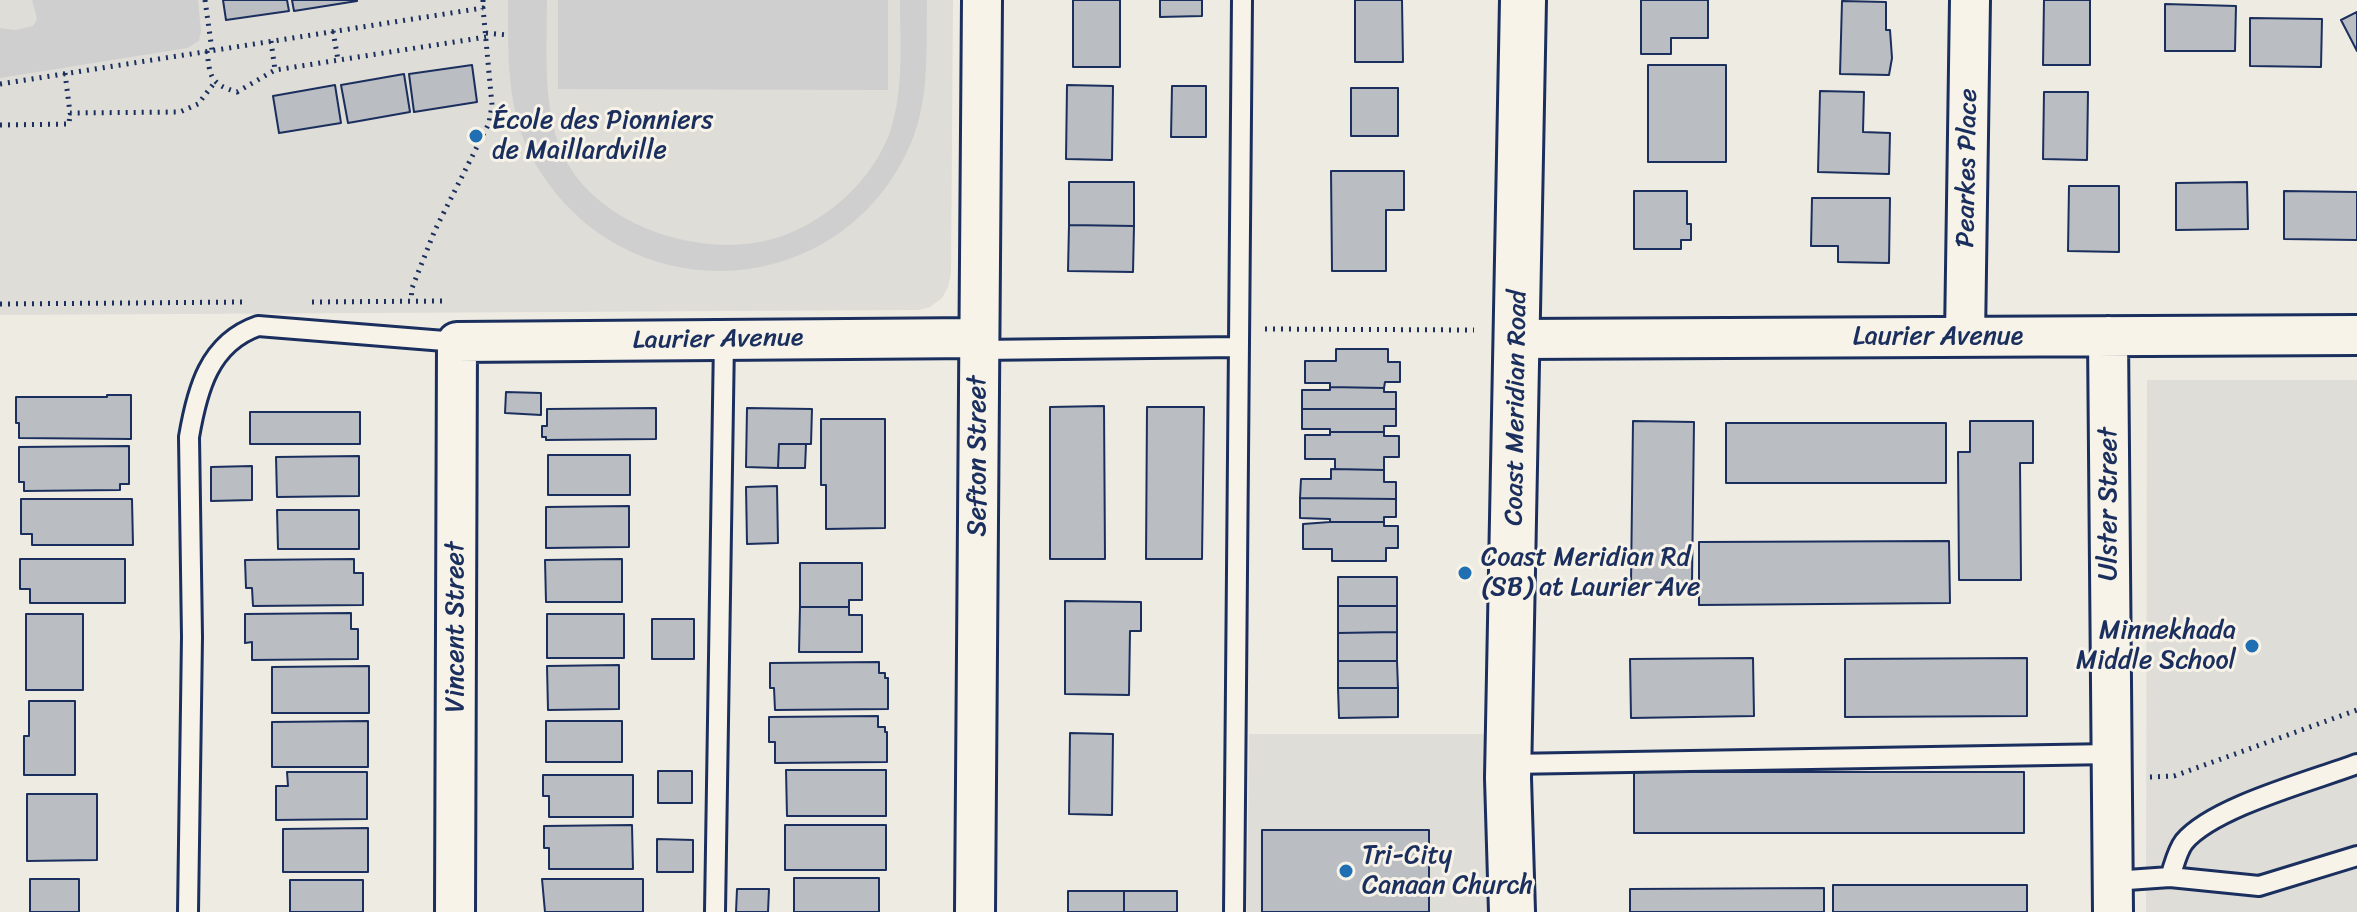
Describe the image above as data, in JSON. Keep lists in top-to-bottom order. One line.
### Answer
{"streets":{"main road":["Coast Meridian Road"],"street":["Pearkes Place","Laurier Avenue","Sefton Street","Ulster Street","Vincent Street"]},"crossings":[["Pearkes Place","Laurier Avenue"],["Laurier Avenue","Coast Meridian Road"],["Laurier Avenue","Sefton Street"],["Laurier Avenue","Ulster Street"],["Laurier Avenue","Vincent Street"]],"places":["École des Pionniers de Maillardville","Coast Meridian Rd (SB) at Laurier Ave","Minnekhada Middle School","Tri-City Canaan Church"]}
